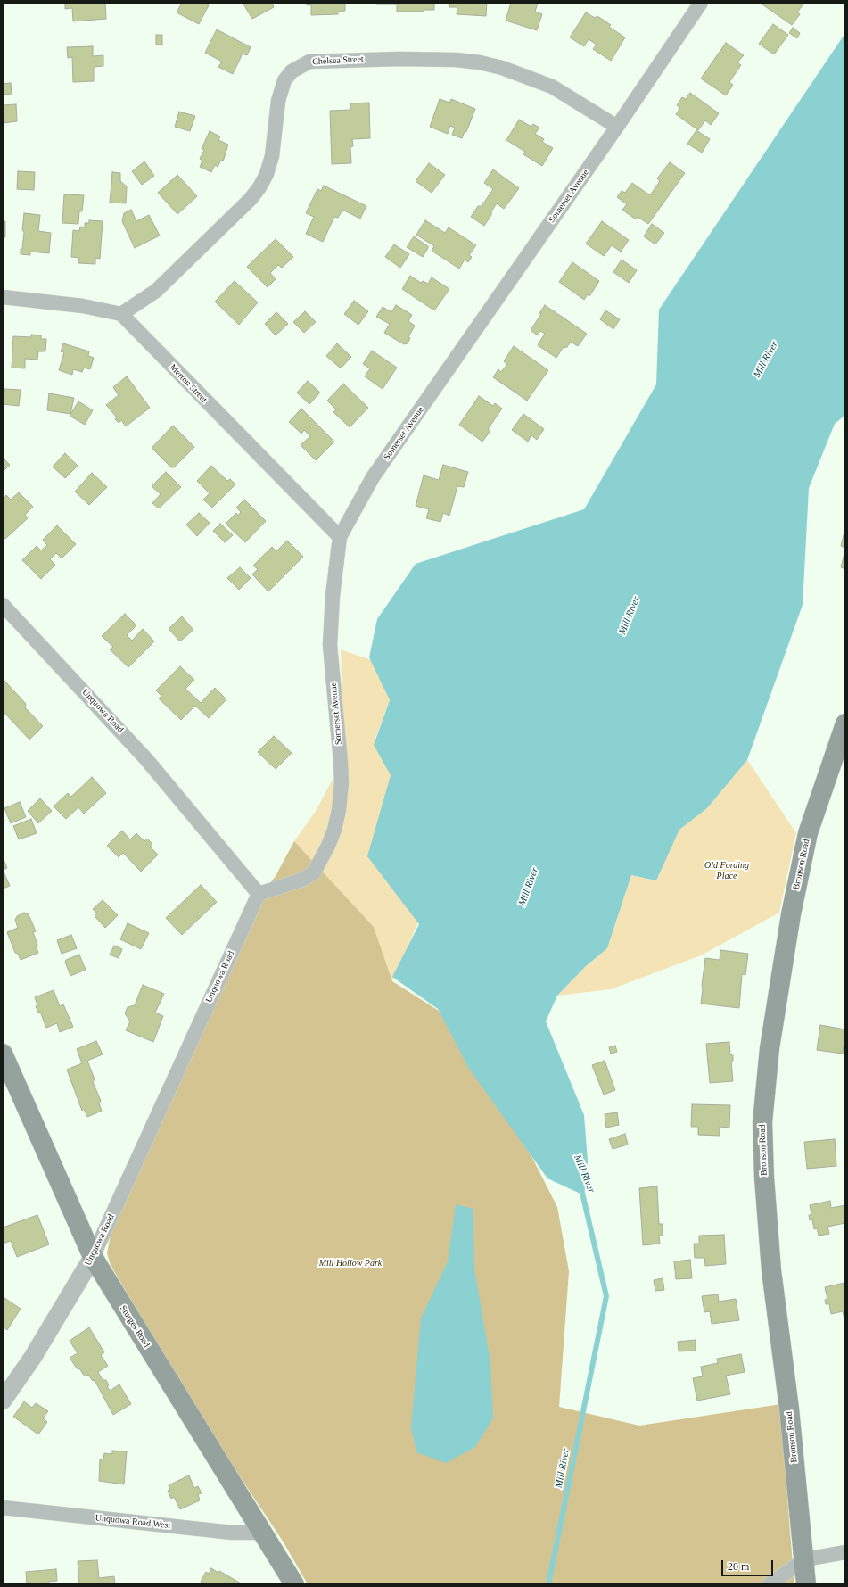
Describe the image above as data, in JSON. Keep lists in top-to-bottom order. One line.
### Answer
{"streets":{"main road":["Bronson Road","Sturges Road"],"street":["Chelsea Street","Somerset Avenue","Merton Street","Unquowa Road","Unquowa Road West"]},"crossings":[["Chelsea Street","Somerset Avenue"],["Chelsea Street","Merton Street"],["Somerset Avenue","Merton Street"],["Somerset Avenue","Unquowa Road"],["Unquowa Road","Sturges Road"],["Sturges Road","Unquowa Road West"]],"water":["Mill River"],"parks":["Old Fording Place","Mill Hollow Park"],"scale_bar":"20 m"}
